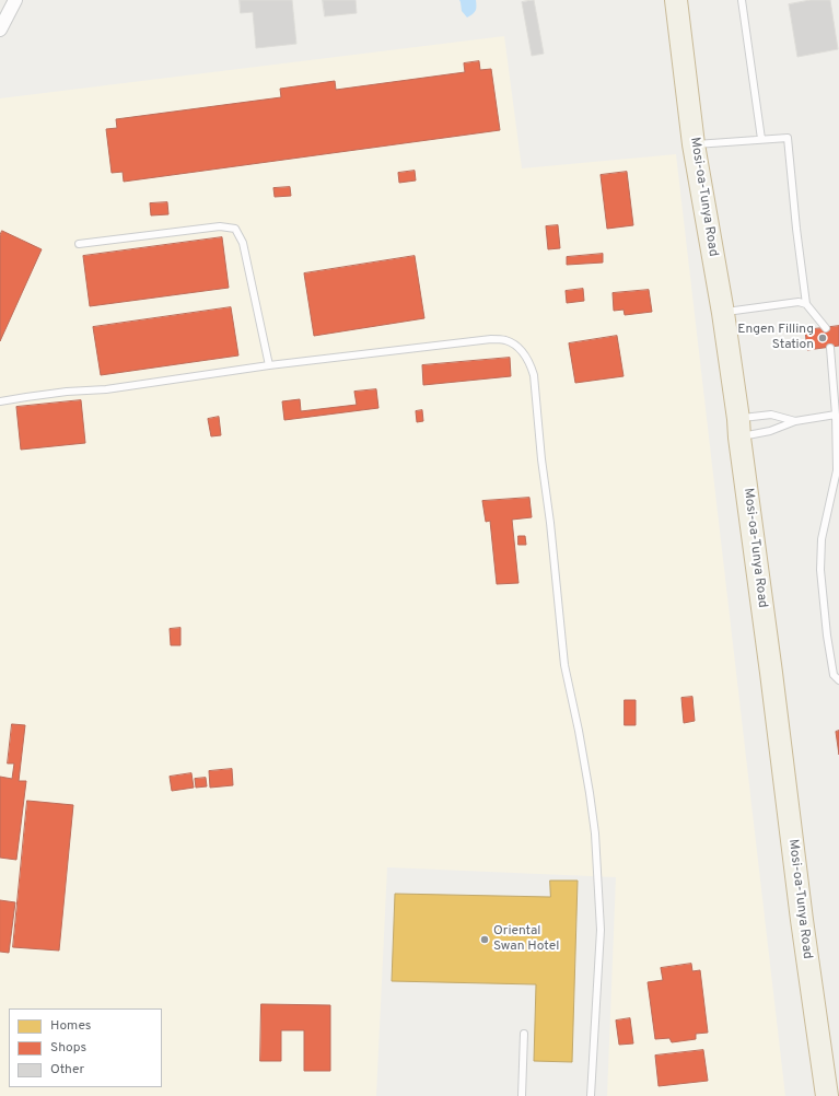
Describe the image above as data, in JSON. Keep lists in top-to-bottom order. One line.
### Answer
{"streets":{"highway":["Mosi-oa-Tunya Road"]},"places":["Engen Filling Station","Oriental Swan Hotel"],"legend":["Homes","Shops","Other"]}
